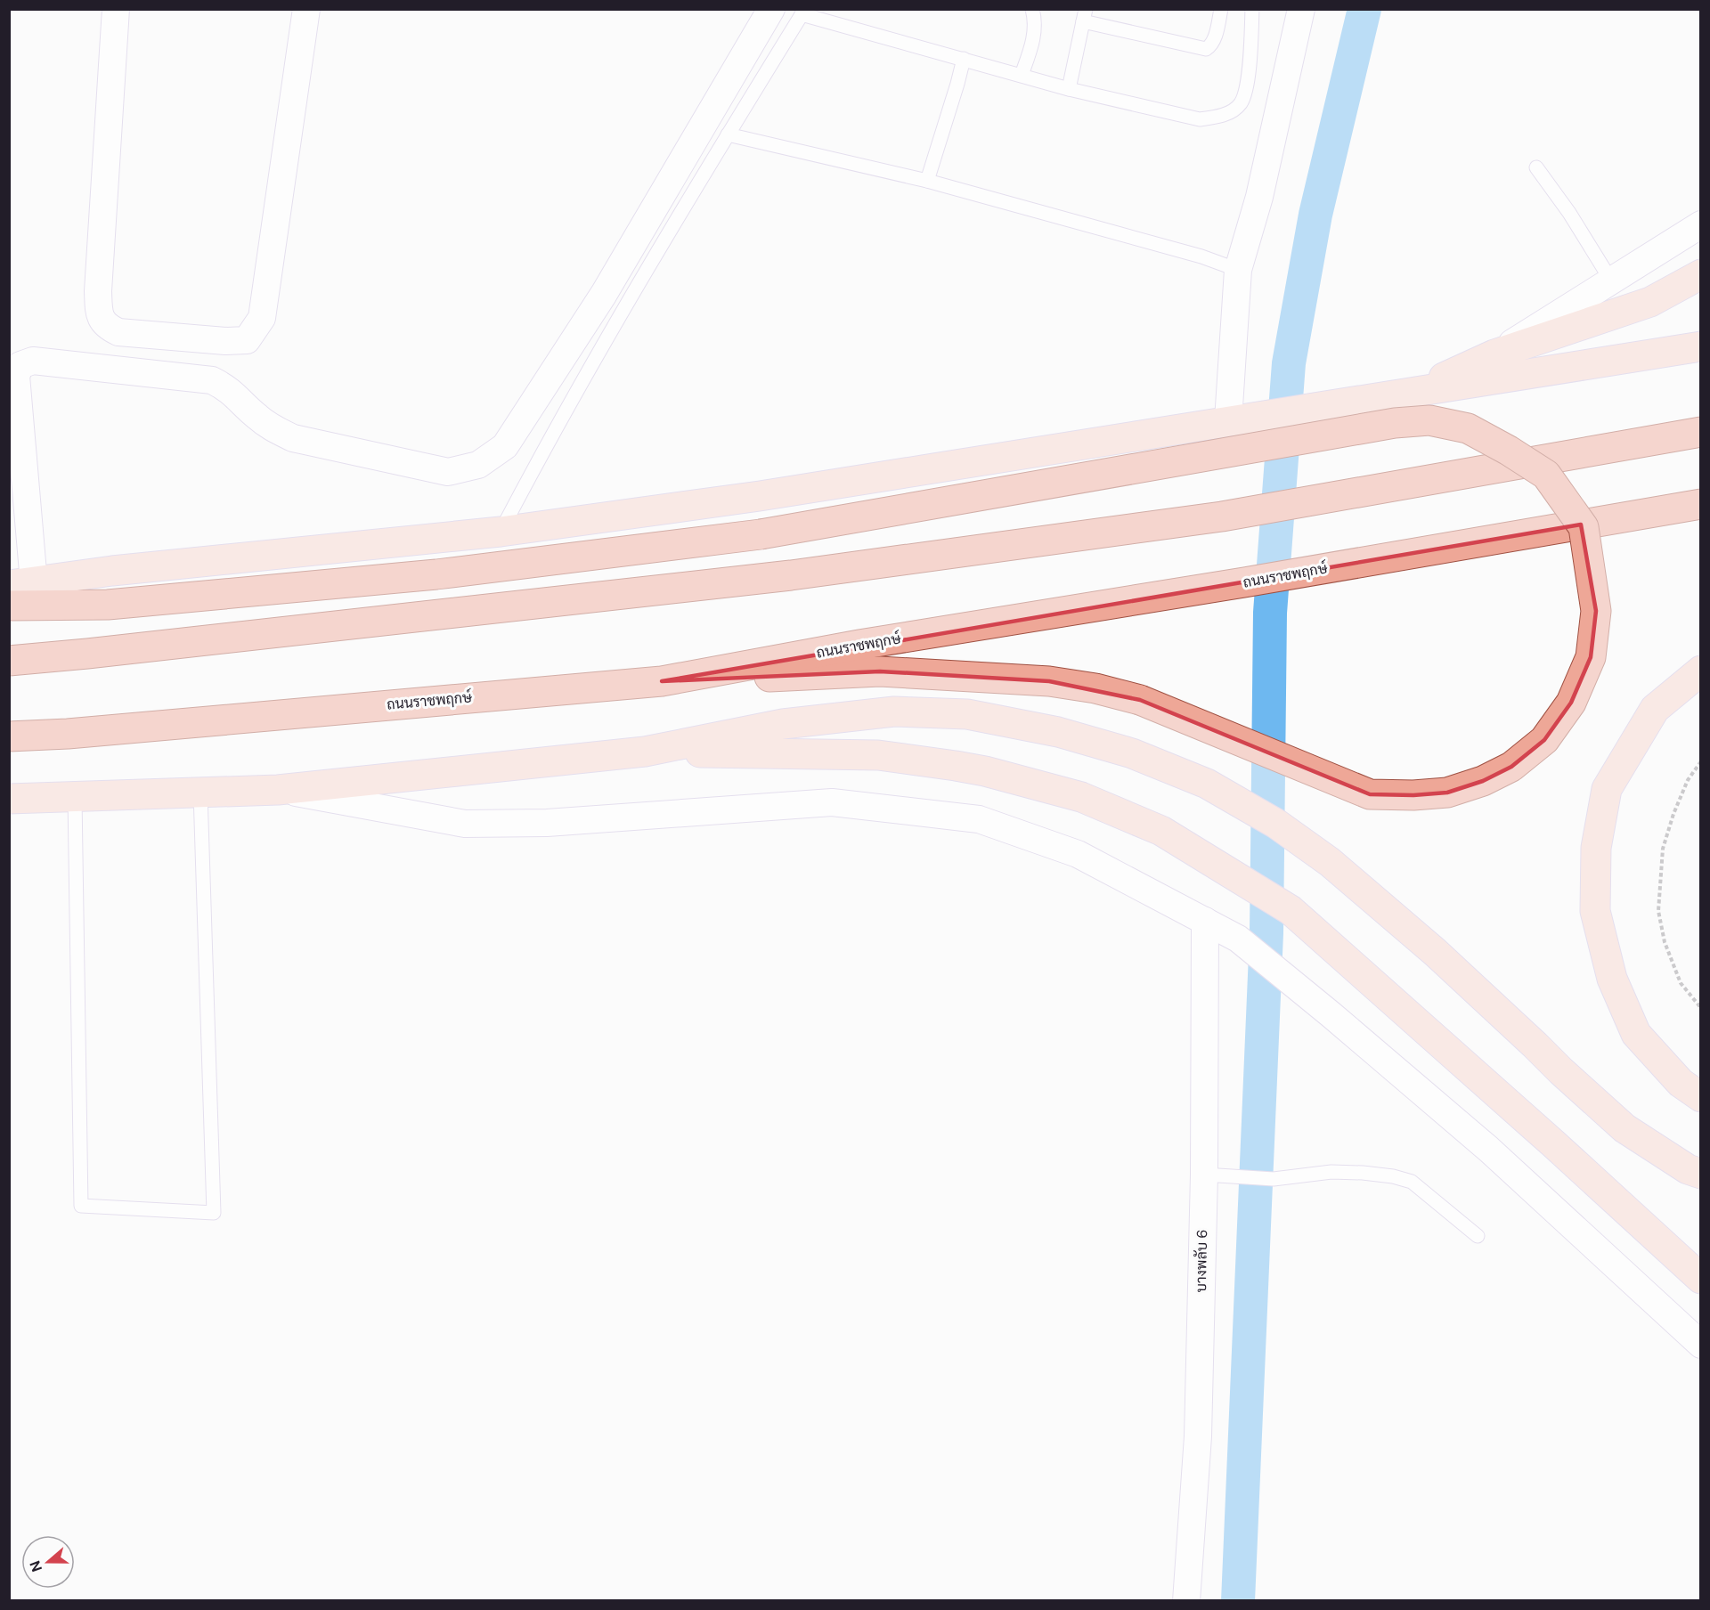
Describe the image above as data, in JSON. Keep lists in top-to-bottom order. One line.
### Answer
{"streets":{"main road":["ถนนราชพฤกษ์"],"street":["บางพลับ 6"]},"north":"left"}
